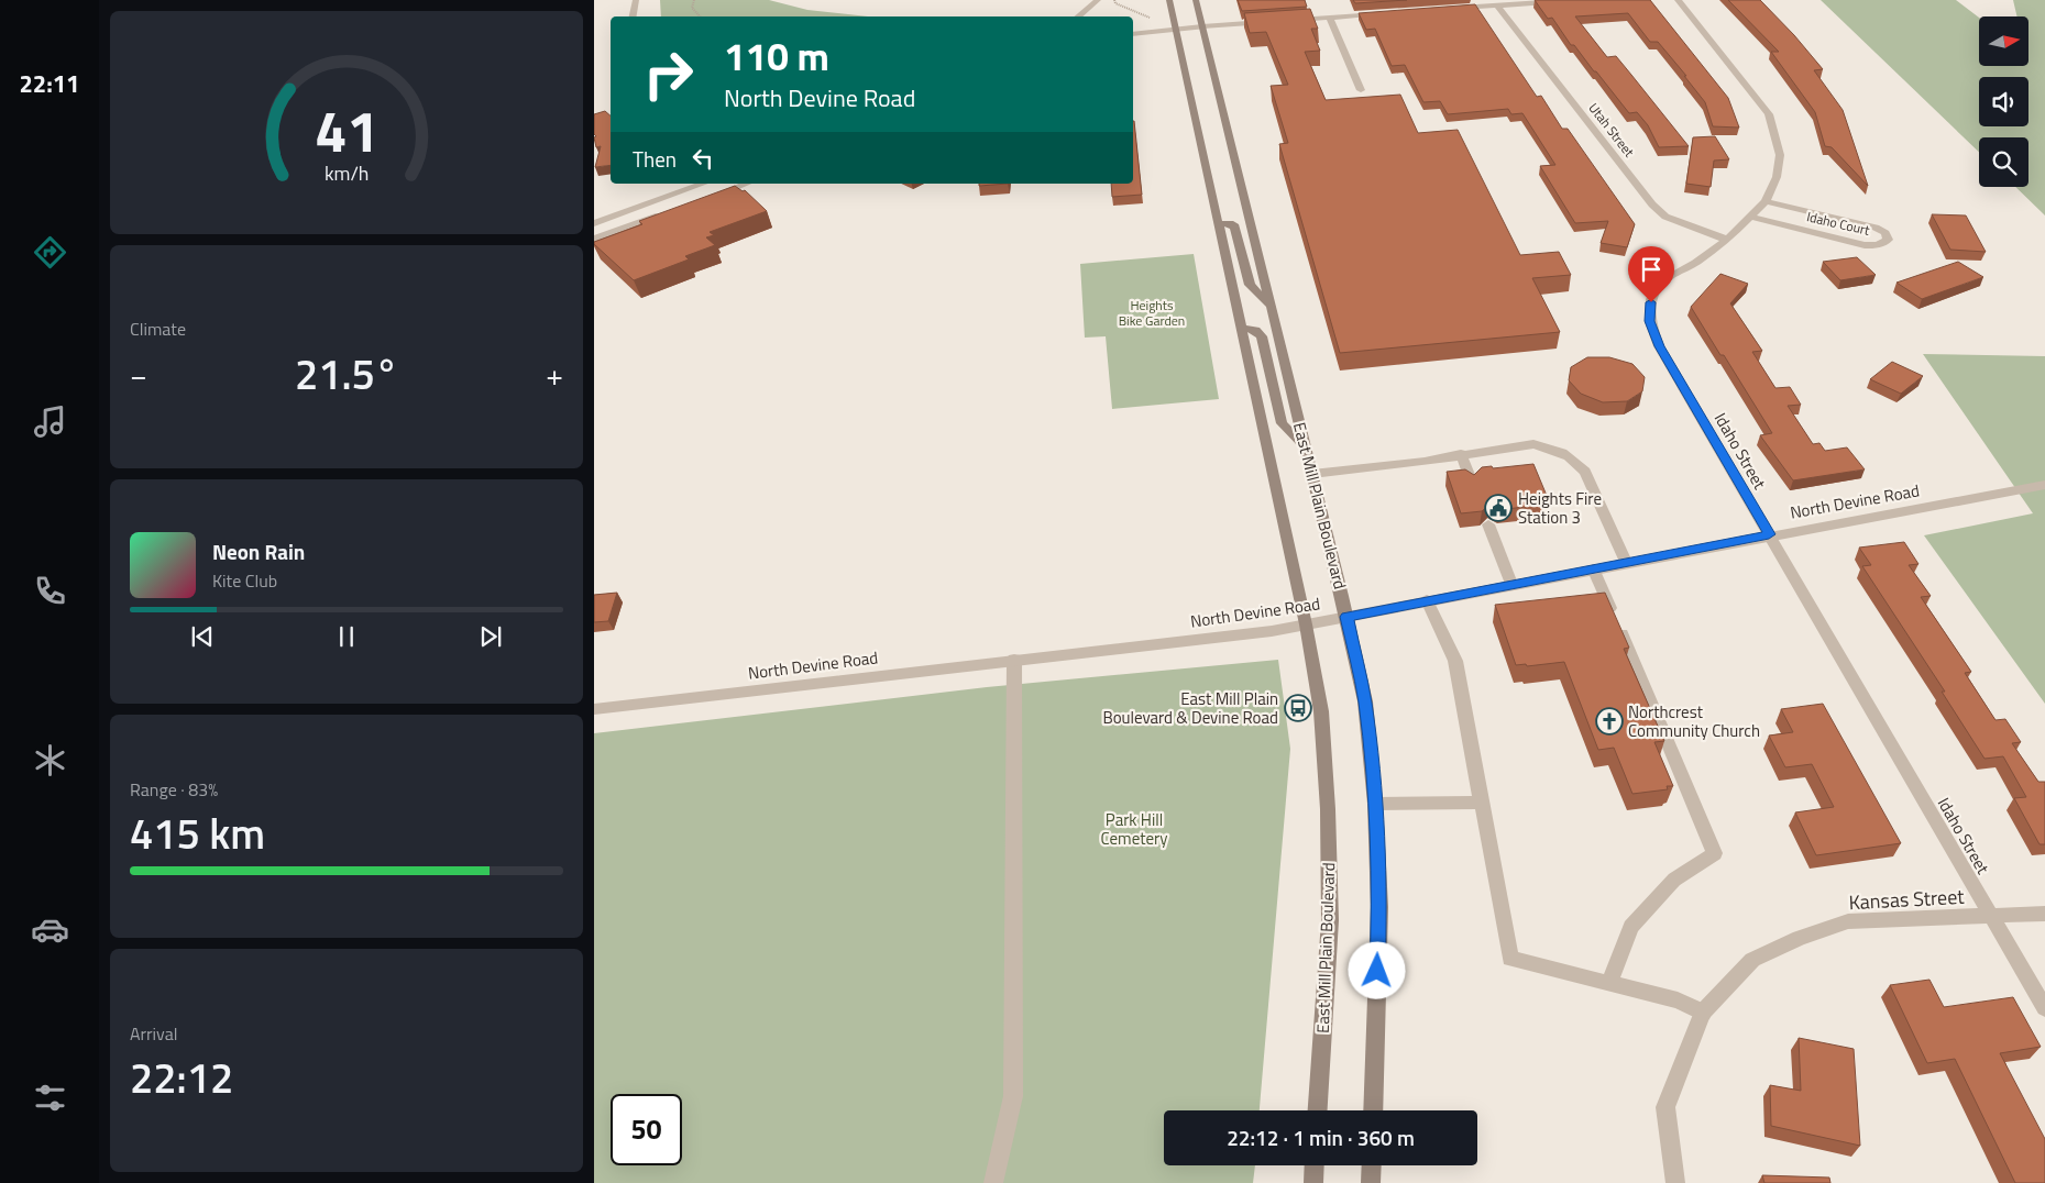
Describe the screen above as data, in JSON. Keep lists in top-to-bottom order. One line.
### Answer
{"streets":{"main road":["East Mill Plain Boulevard"],"street":["Utah Street","Idaho Court","Idaho Street","North Devine Road","Kansas Street"]},"crossings":[["Utah Street","Idaho Street"],["Idaho Court","Idaho Street"],["Idaho Street","North Devine Road"],["Idaho Street","Kansas Street"],["North Devine Road","East Mill Plain Boulevard"]],"parks":["Heights Bike Garden","Park Hill Cemetery"],"places":{"public building":["Heights Fire Station 3"],"bus stop":["East Mill Plain Boulevard & Devine Road"],"church":["Northcrest Community Church"]},"north":"right","page":{"tabs":"22:11","turn":["110 m","North Devine Road"],"then":"Then","tile":["Climate",["Range · 83%","415 km"],["Arrival","22:12"]],"heat":["−","21.5°","+"],"song":["Neon Rain","Kite Club"],"limit":"50","trip":"22:12 · 1 min · 360 m","gauge":["41","km/h"]}}
